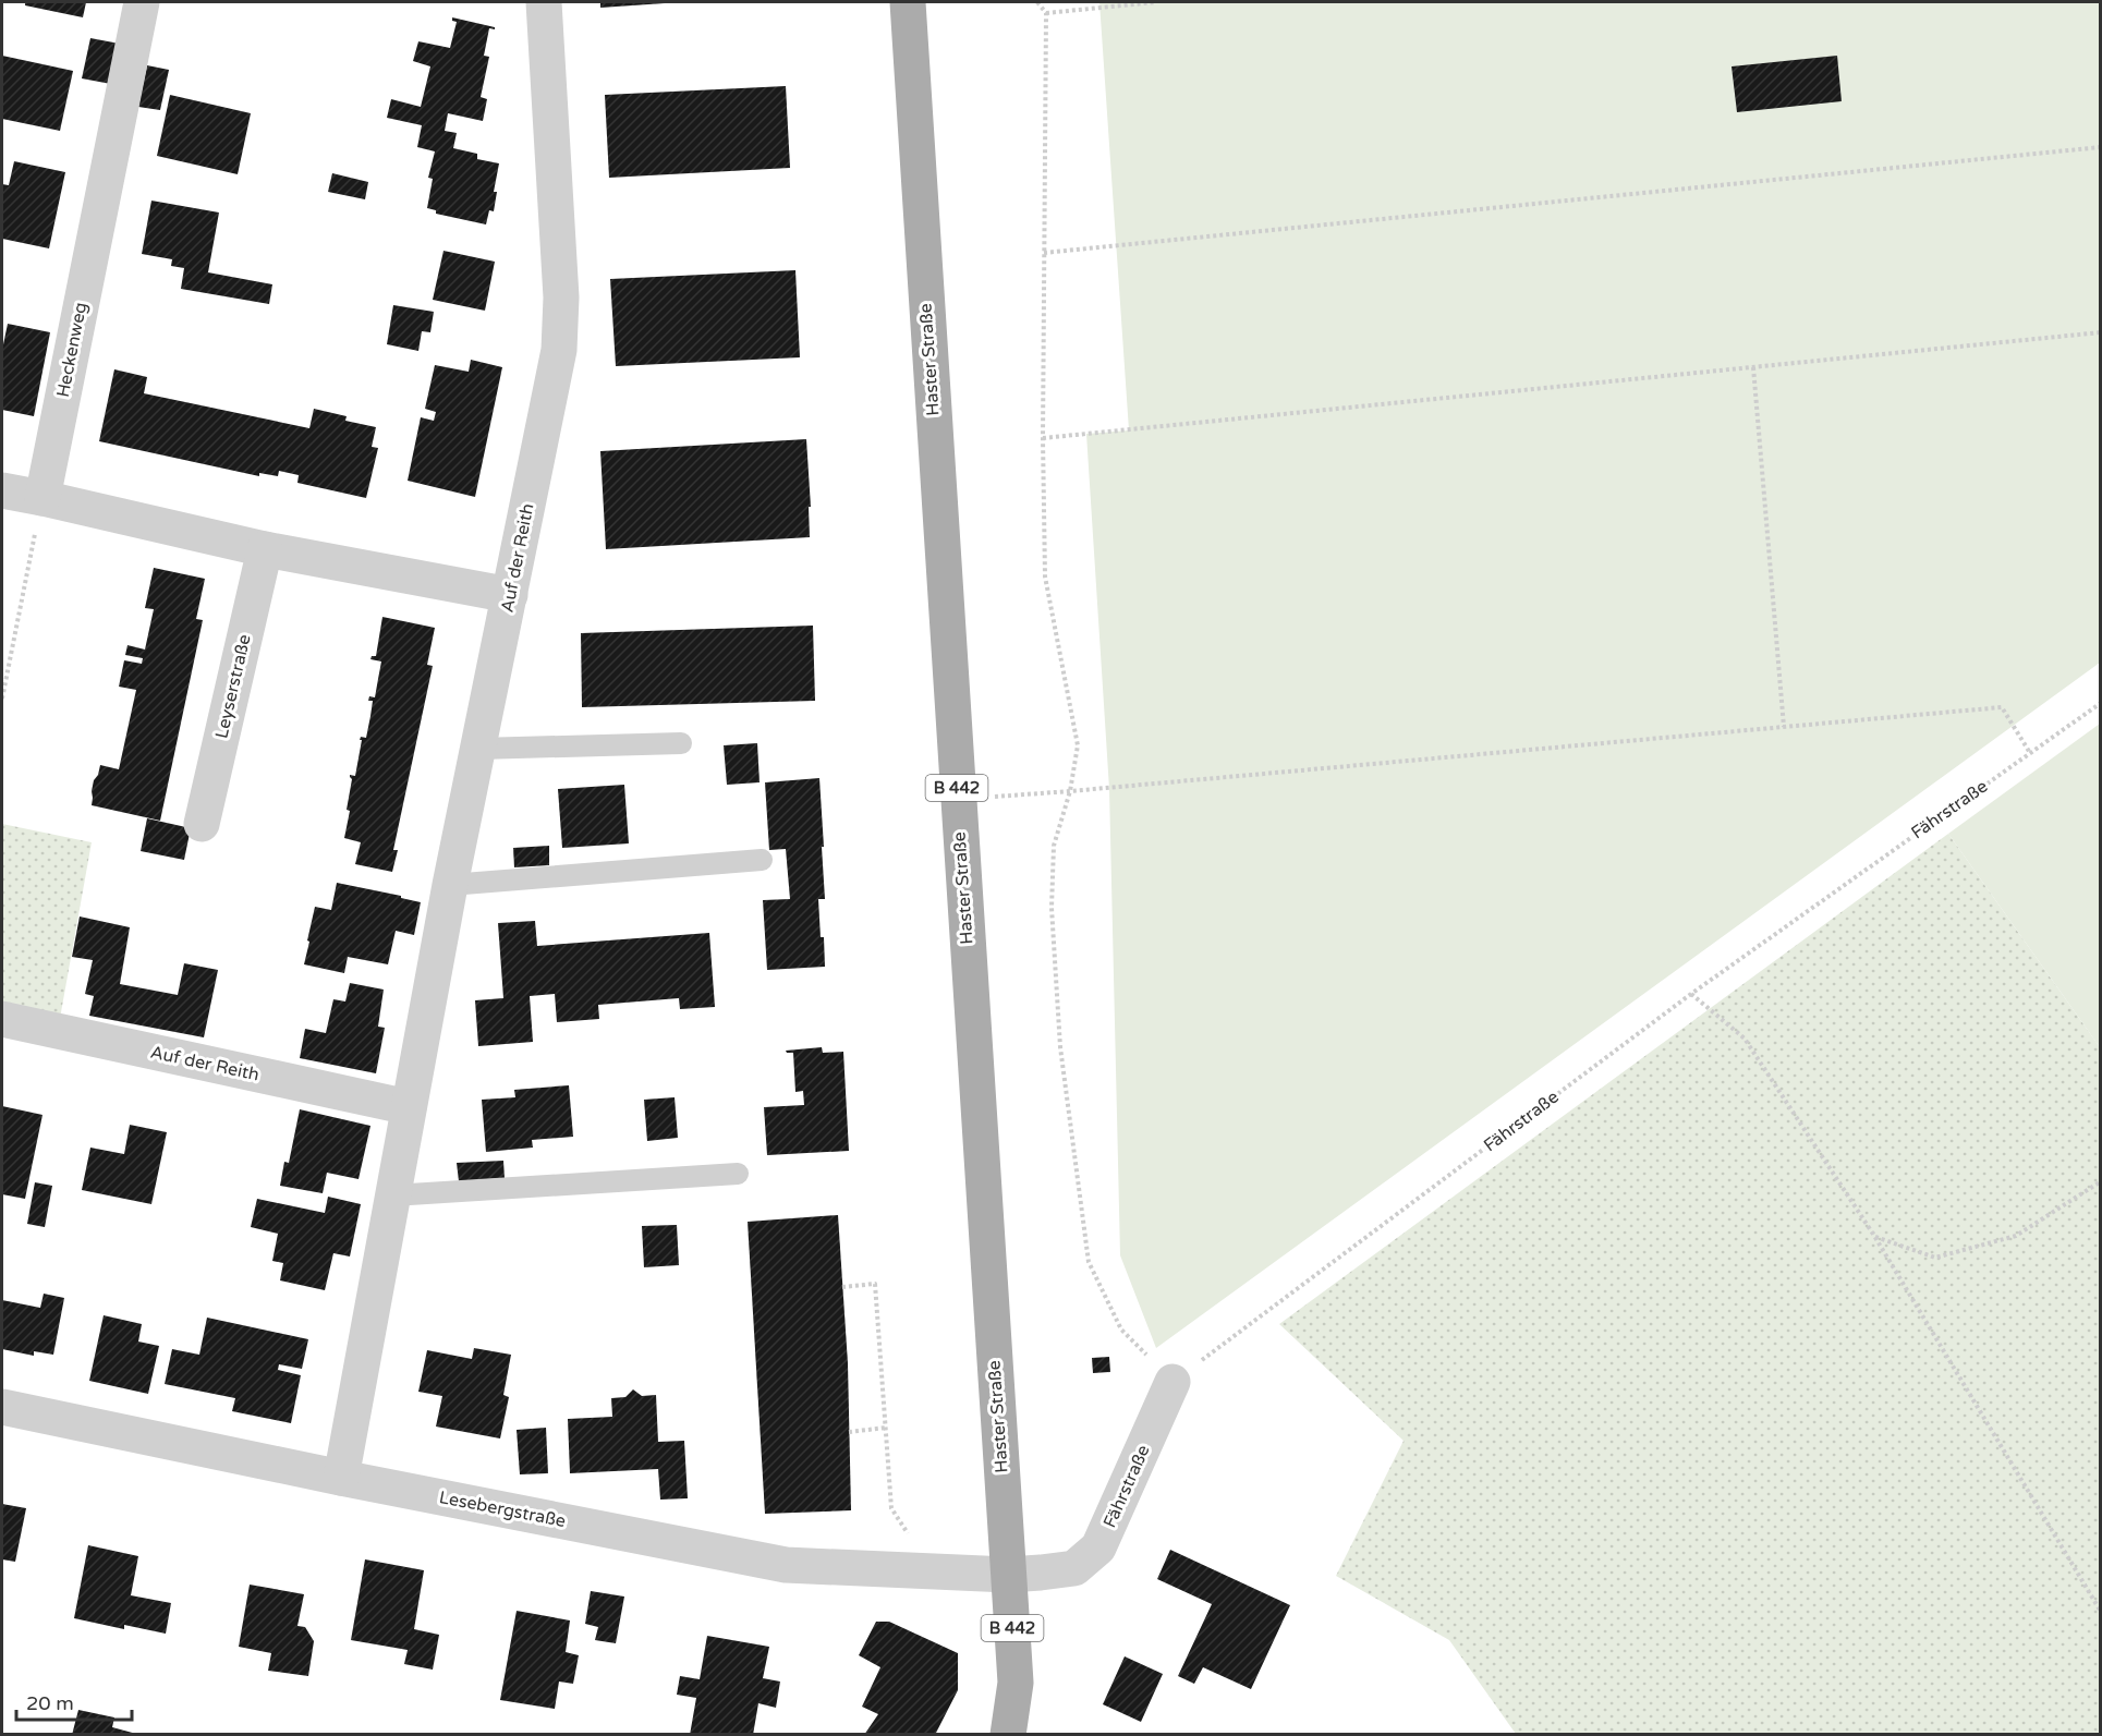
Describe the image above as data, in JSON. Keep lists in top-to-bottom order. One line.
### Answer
{"streets":{"main road":["Haster Straße","B 442"],"street":["Heckenweg","Auf der Reith","Leyserstraße","Fährstraße","Lesebergstraße"]},"crossings":[["Haster Straße","Fährstraße"],["Haster Straße","Lesebergstraße"],["Auf der Reith","Lesebergstraße"],["Fährstraße","Lesebergstraße"]],"scale_bar":"20 m"}
